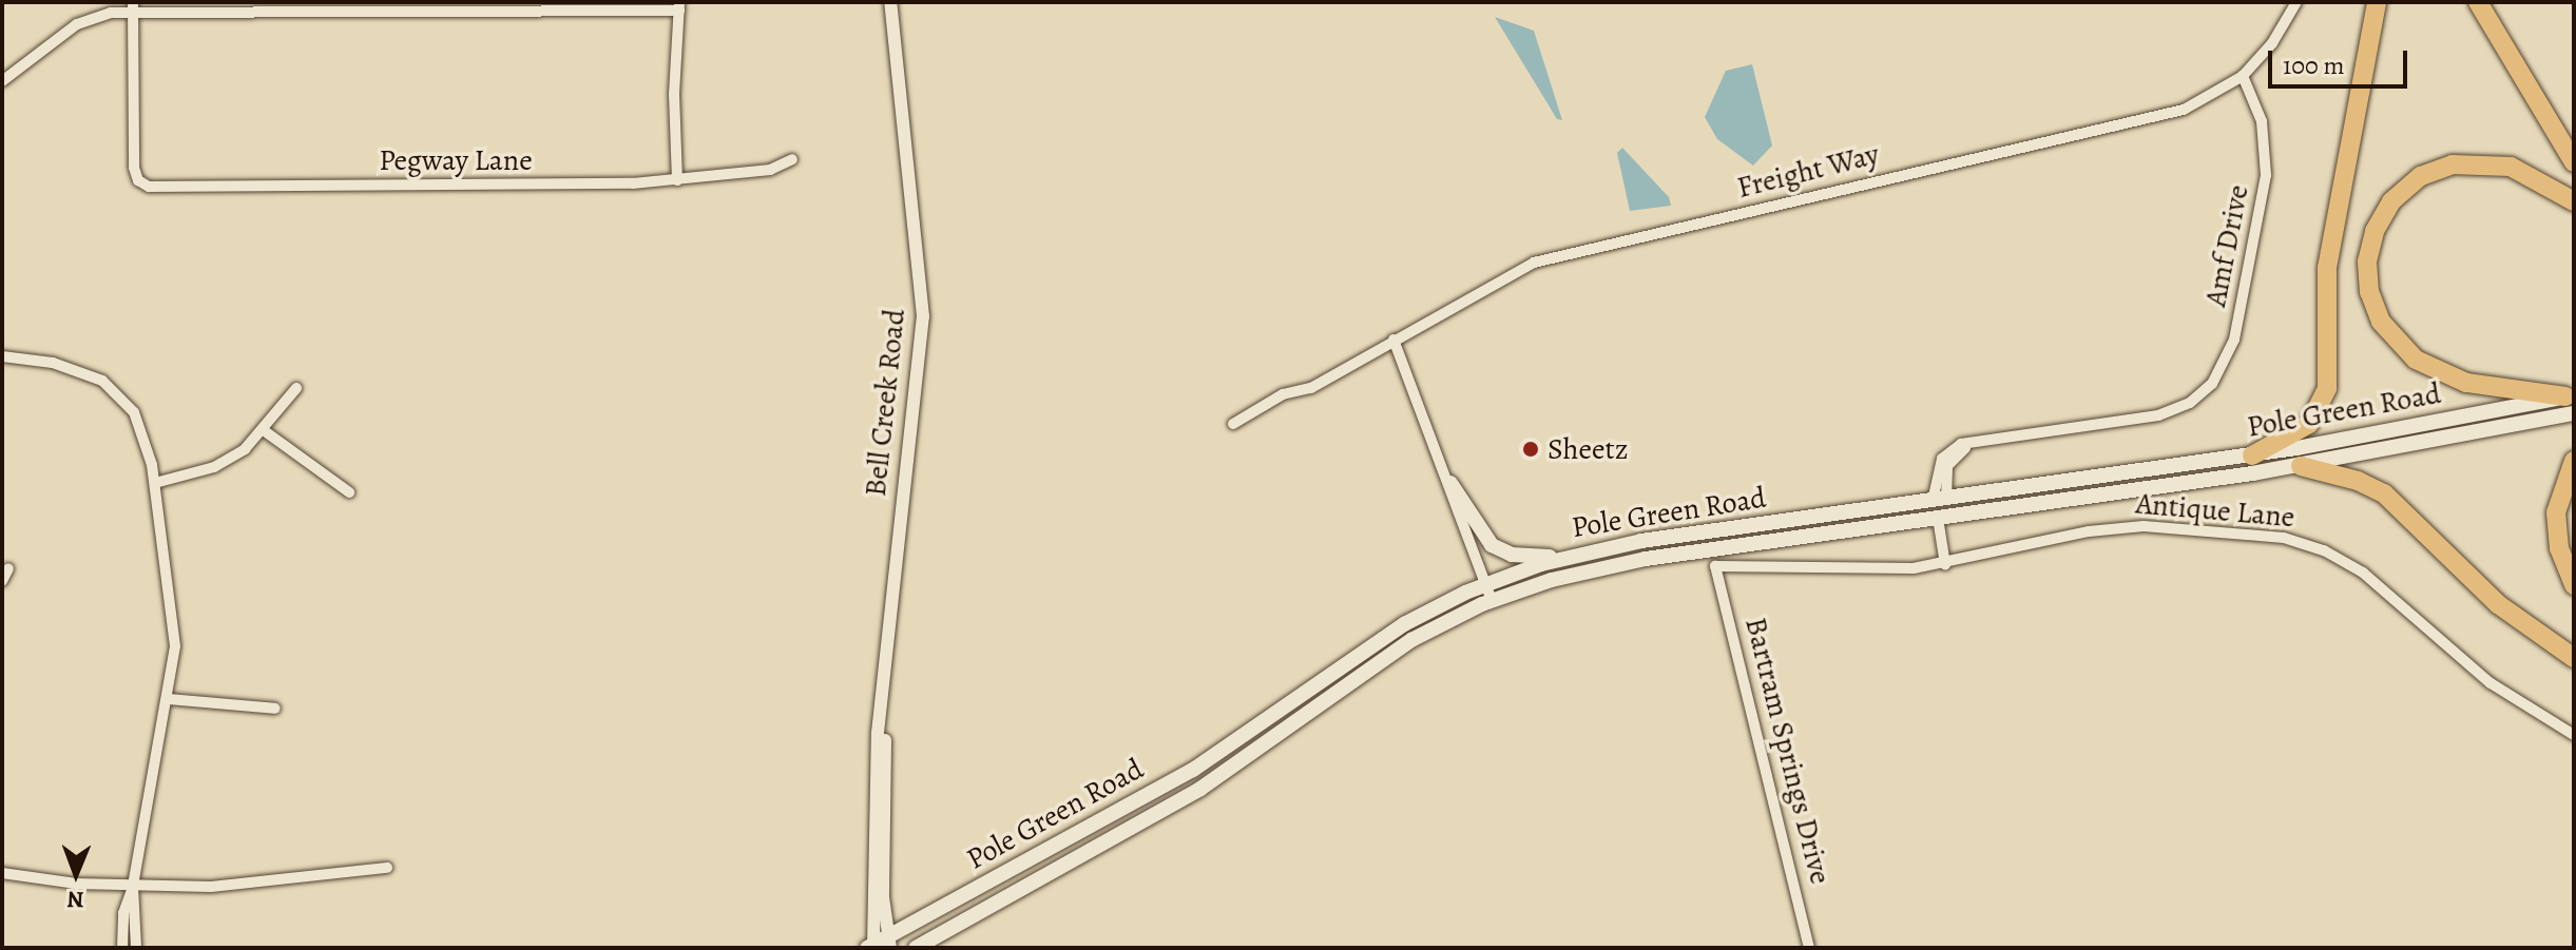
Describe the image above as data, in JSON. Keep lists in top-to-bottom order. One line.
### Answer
{"streets":{"main road":["Pole Green Road"],"street":["Pegway Lane","Freight Way","Amf Drive","Bell Creek Road","Antique Lane","Bartram Springs Drive"]},"crossings":[["Freight Way","Amf Drive"],["Amf Drive","Pole Green Road"],["Bell Creek Road","Pole Green Road"],["Antique Lane","Bartram Springs Drive"]],"places":["Sheetz"],"scale_bar":"100 m","north":"bottom"}
